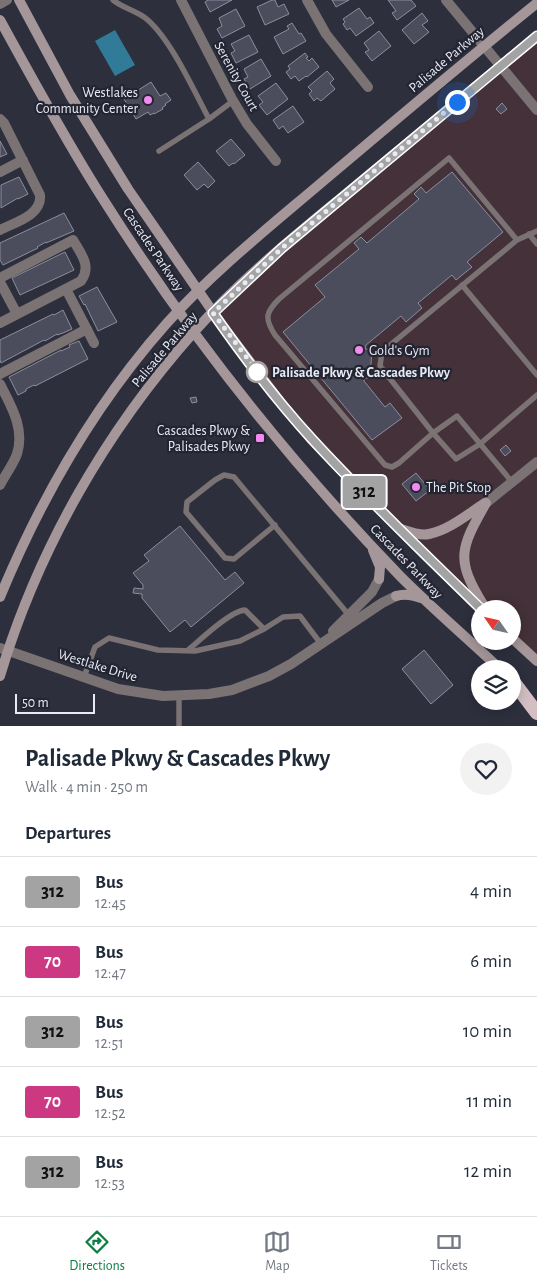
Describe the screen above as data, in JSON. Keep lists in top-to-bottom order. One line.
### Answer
{"streets":{"main road":["Palisade Parkway","Cascades Parkway"],"street":["Serenity Court","Westlake Drive"]},"crossings":[["Palisade Parkway","Cascades Parkway"],["Palisade Parkway","Westlake Drive"]],"places":{"other":["Westlakes Community Center","Gold's Gym","Palisade Pkwy & Cascades Pkwy","The Pit Stop"],"transit":["Cascades Pkwy & Palisades Pkwy"]},"lines":["bus line 312"],"scale_bar":"50 m","north":"top left","page":{"on_map":"312","scale":"50 m","heading":[["Palisade Pkwy & Cascades Pkwy","Walk · 4 min · 250 m"],"Departures"],"list":[{"mark":"312","name":"Bus","note":"12:45","value":"4 min"},{"mark":"70","name":"Bus","note":"12:47","value":"6 min"},{"mark":"312","name":"Bus","note":"12:51","value":"10 min"},{"mark":"70","name":"Bus","note":"12:52","value":"11 min"},{"mark":"312","name":"Bus","note":"12:53","value":"12 min"}],"tabs":["Directions","Map","Tickets"]}}
